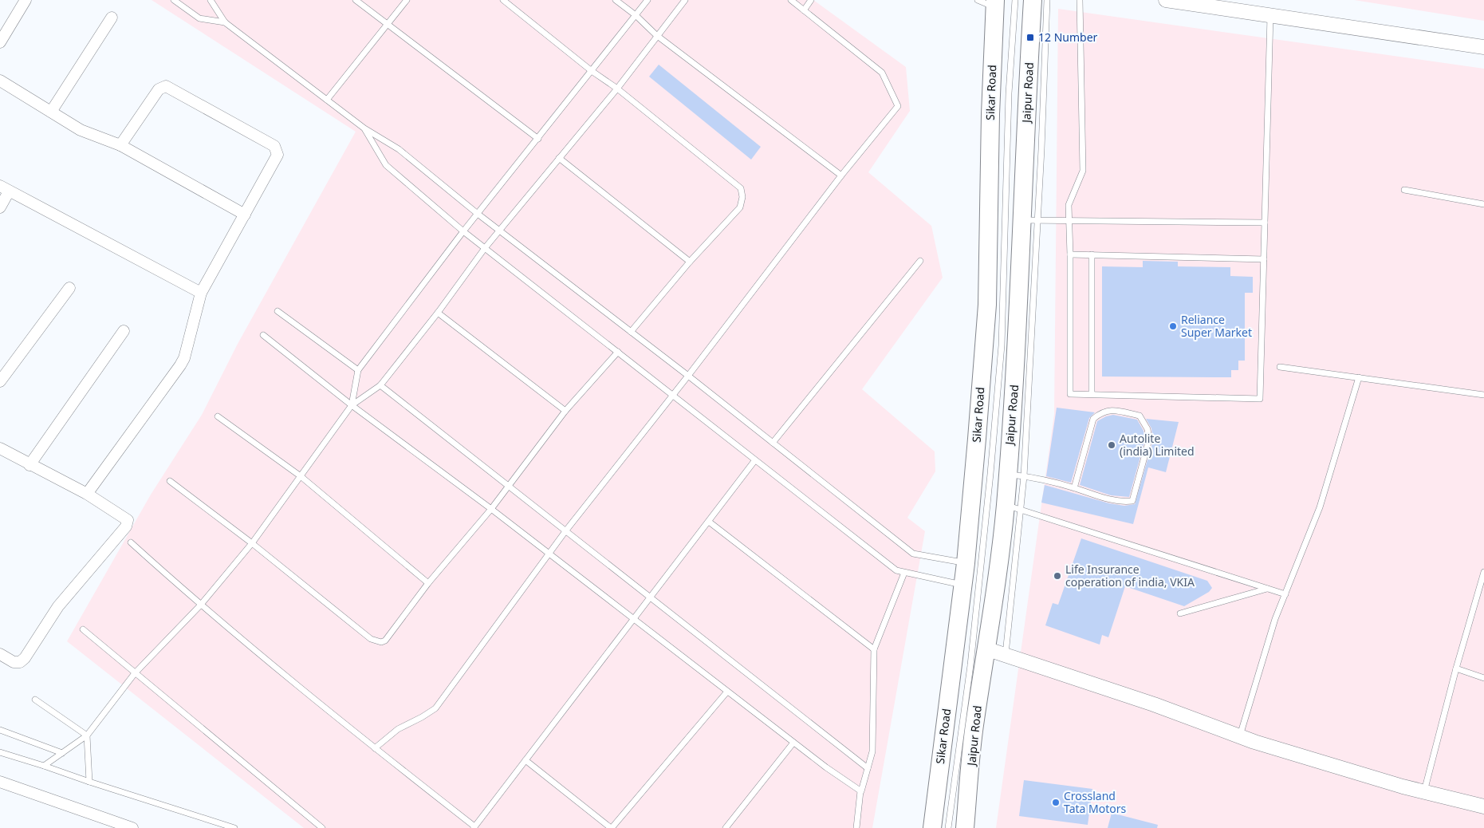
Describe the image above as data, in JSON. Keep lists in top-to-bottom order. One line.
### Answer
{"streets":{"main road":["Sikar Road","Jaipur Road"]},"places":{"transit":["12 Number"],"other":["Reliance Super Market","Autolite (india) Limited","Life Insurance coperation of india, VKIA","Crossland Tata Motors"]}}
